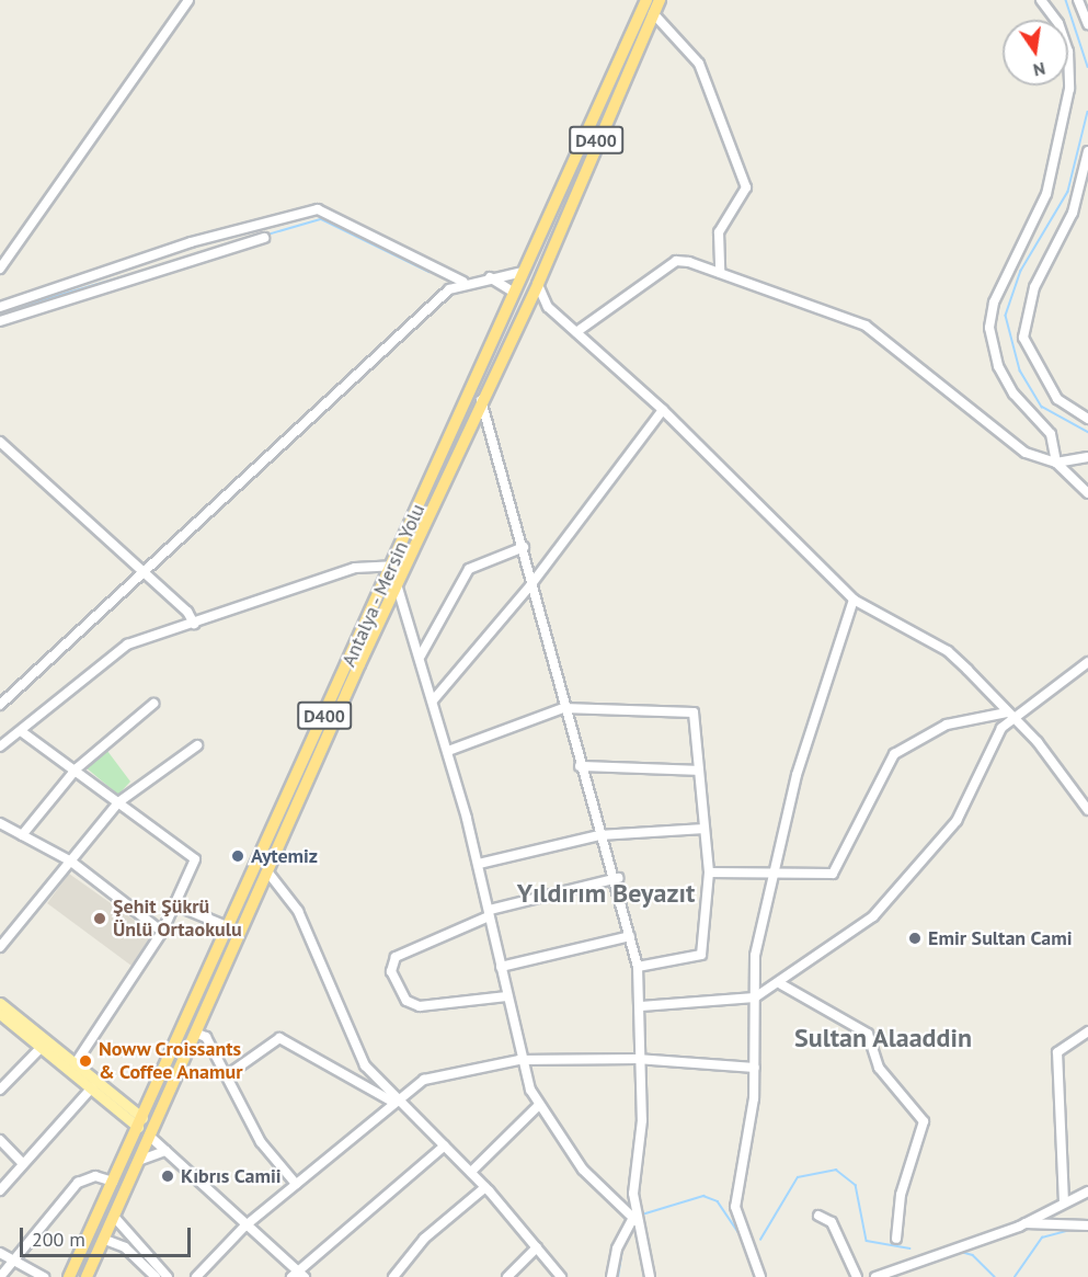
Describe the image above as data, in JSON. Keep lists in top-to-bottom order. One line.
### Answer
{"streets":{"highway":["D400","Antalya - Mersin Yolu"]},"districts":["Yıldırım Beyazıt","Sultan Alaaddin"],"places":["Aytemiz","Şehit Şükrü Ünlü Ortaokulu","Emir Sultan Cami","Noww Croissants & Coffee Anamur","Kıbrıs Camii"],"scale_bar":"200 m","north":"bottom"}
